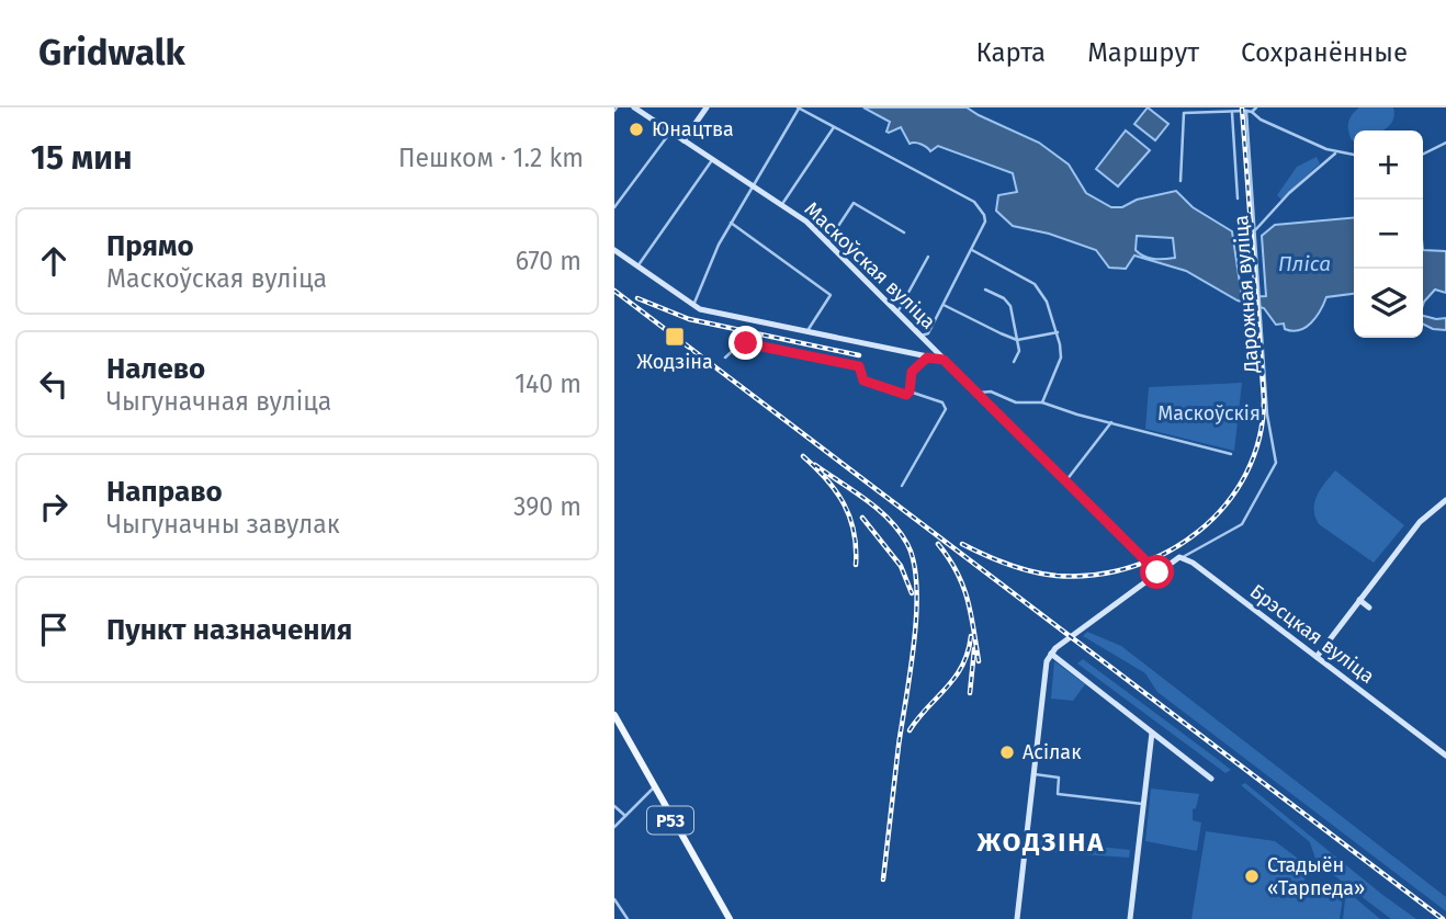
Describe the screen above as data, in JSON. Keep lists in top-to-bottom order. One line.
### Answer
{"streets":{"main road":["Маскоўская вуліца","Брэсцкая вуліца","Р53"],"street":["Дарожная вуліца"]},"crossings":[["Дарожная вуліца","Брэсцкая вуліца"]],"districts":["ЖОДЗІНА"],"water":["Пліса"],"parks":["Маскоўскія"],"places":{"other":["Юнацтва","Асілак","Стадыён «Тарпеда»"],"transit":["Жодзіна"]},"page":{"header":"Gridwalk","nav":["Карта","Маршрут","Сохранённые"],"heading":["15 мин","Пешком · 1.2 km"],"map_buttons":["+","−"],"list":[["Прямо","Маскоўская вуліца","670 m"],["Налево","Чыгуначная вуліца","140 m"],["Направо","Чыгуначны завулак","390 m"],"Пункт назначения"]}}
